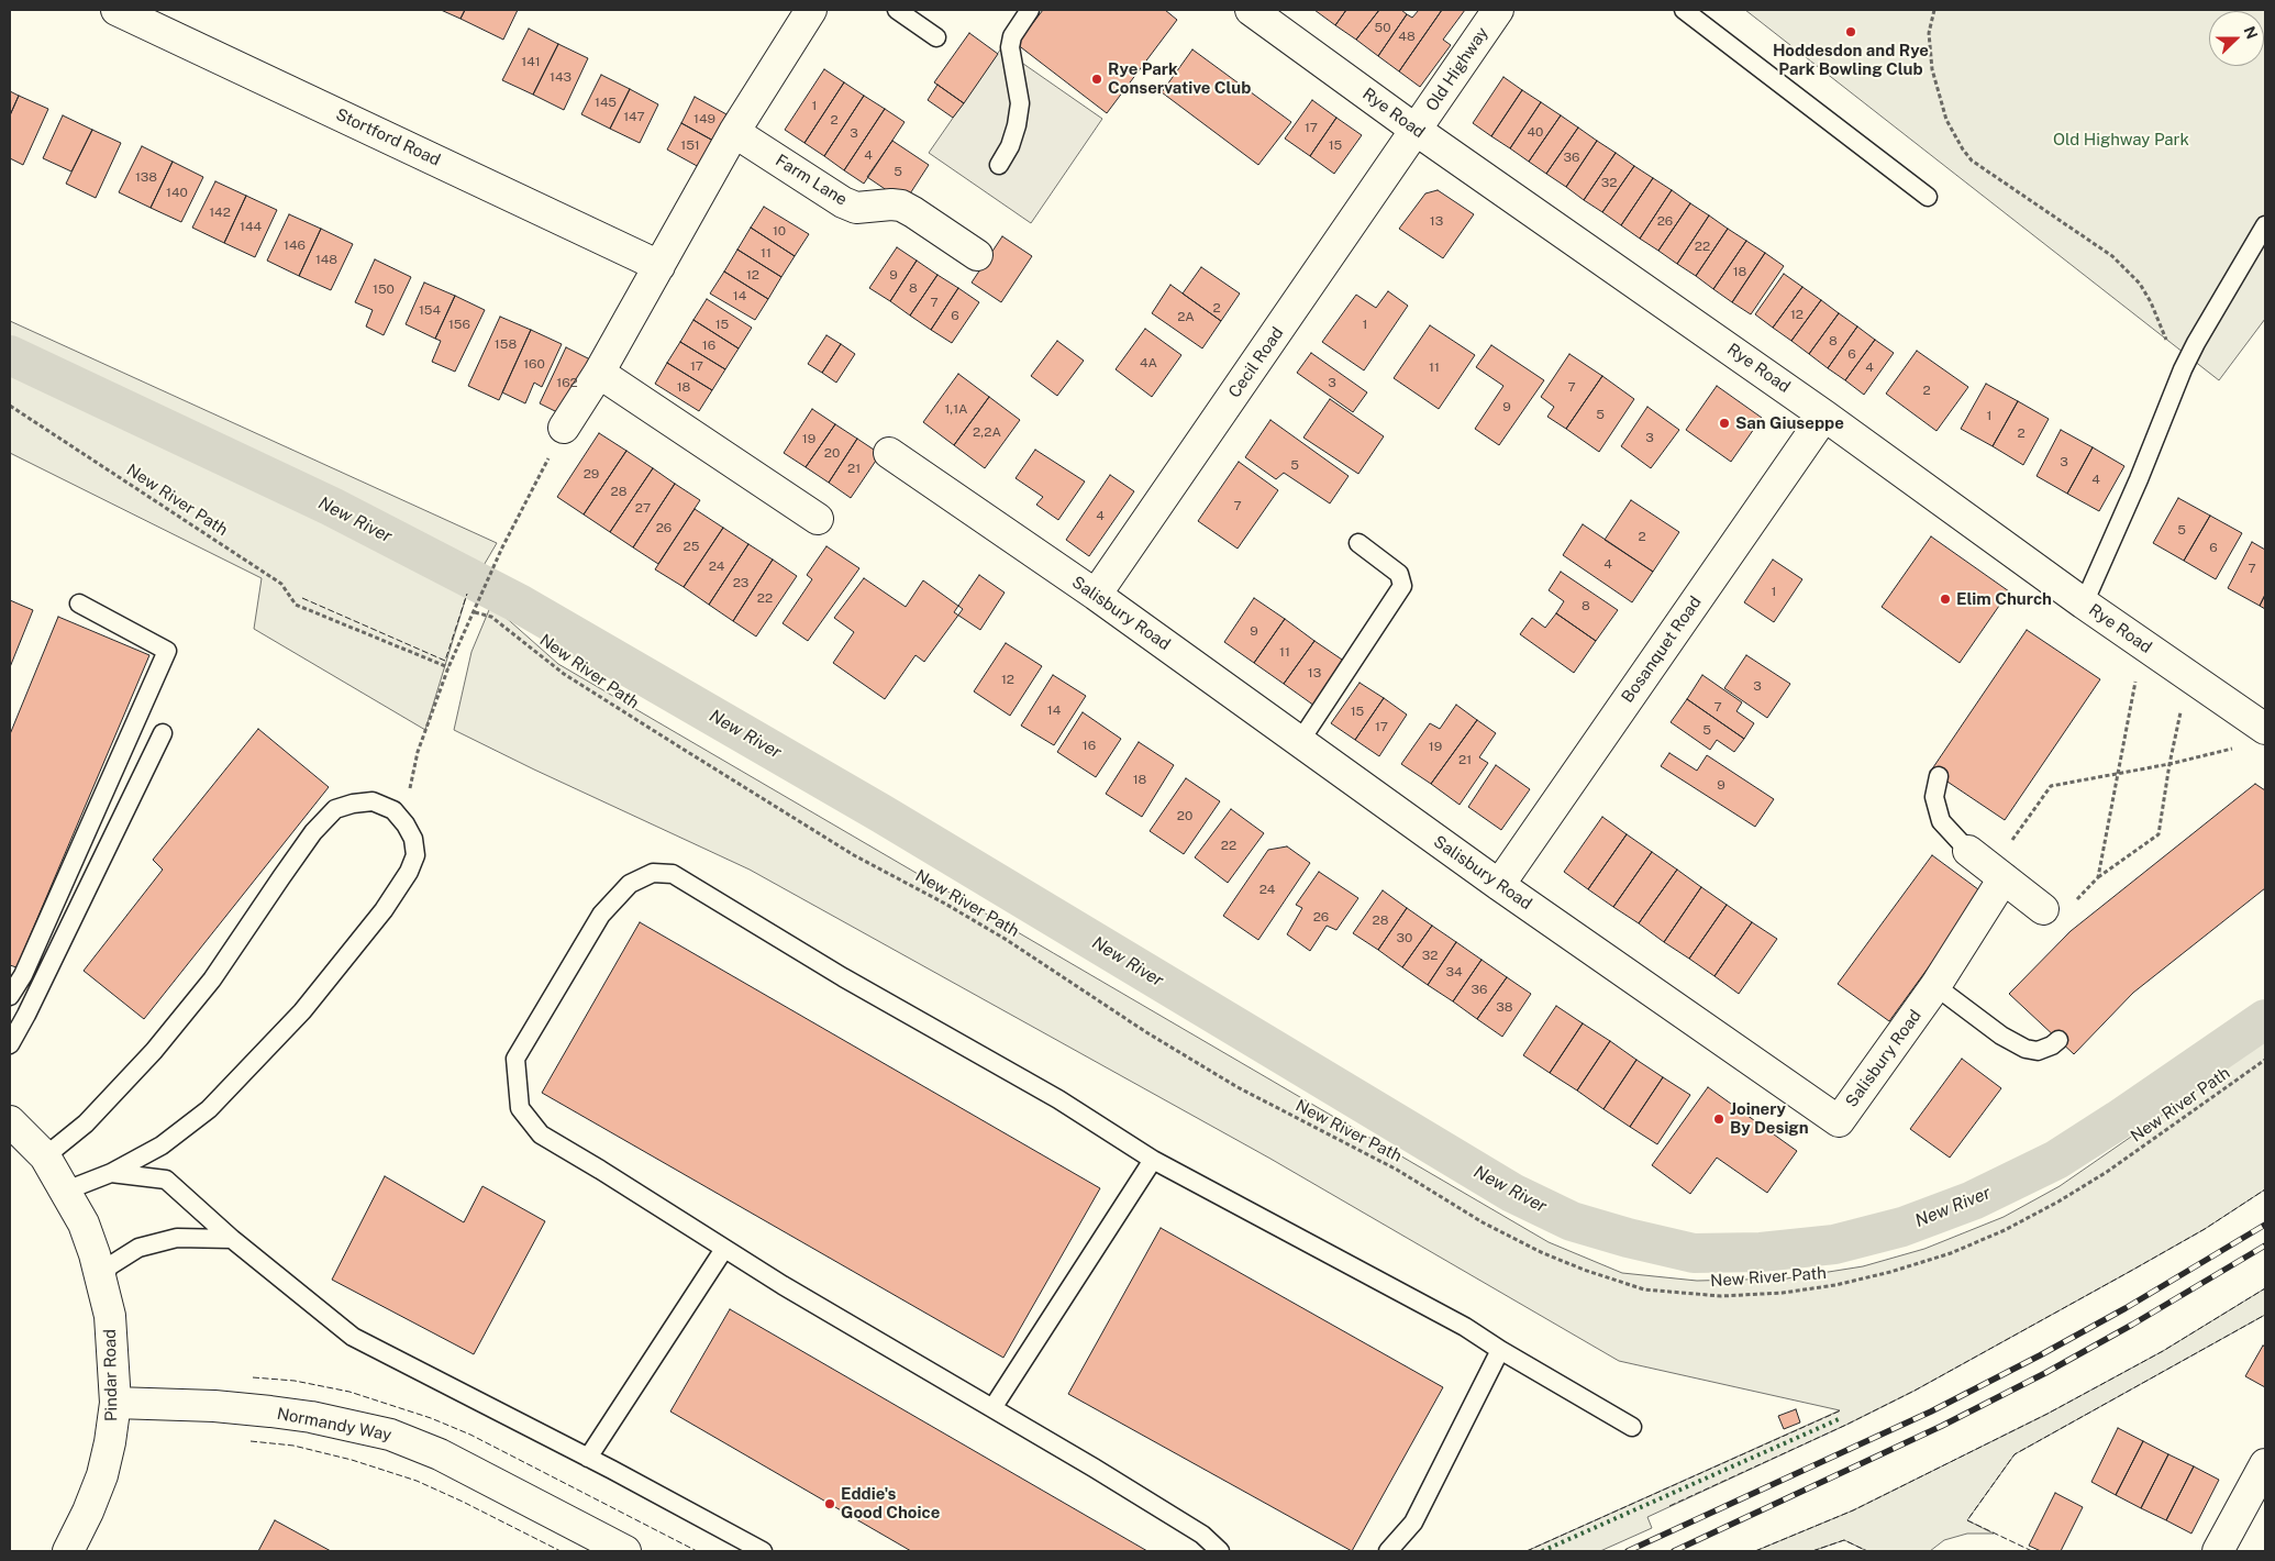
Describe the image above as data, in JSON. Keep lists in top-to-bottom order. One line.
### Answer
{"streets":{"street":["Old Highway","Rye Road","Stortford Road","Farm Lane","Cecil Road","Salisbury Road","Bosanquet Road","Pindar Road","Normandy Way"],"path":["New River Path"]},"crossings":[["Old Highway","Rye Road"],["Old Highway","Cecil Road"],["Rye Road","Cecil Road"],["Rye Road","Bosanquet Road"],["Cecil Road","Salisbury Road"],["Salisbury Road","Bosanquet Road"],["Pindar Road","Normandy Way"]],"water":["New River"],"parks":["Old Highway Park"],"places":["Hoddesdon and Rye Park Bowling Club","Rye Park Conservative Club","San Giuseppe","Elim Church","Joinery By Design","Eddie's Good Choice"],"house_numbers":["50","48","141","143","145","1","147","149","2","17","40","3","151","15","4","36","5","138","32","140","142","13","26","144","10","146","22","11","148","18","12","9","8","150","14","7","2","154","12","6","2A","156","15","1","8","158","16","6","4A","160","17","11","4","162","3","18","7","2","9","1,1A","5","1","2,2A","2","3","19","20","3","5","21","29","4","28","7","27","4","26","5","2","25","6","4","24","7","23","1","22","8","9","11","13","12","3","7","14","15","17","5","16","19","21","18","9","20","22","24","26","28","30","32","34","36","38"],"north":"right"}
